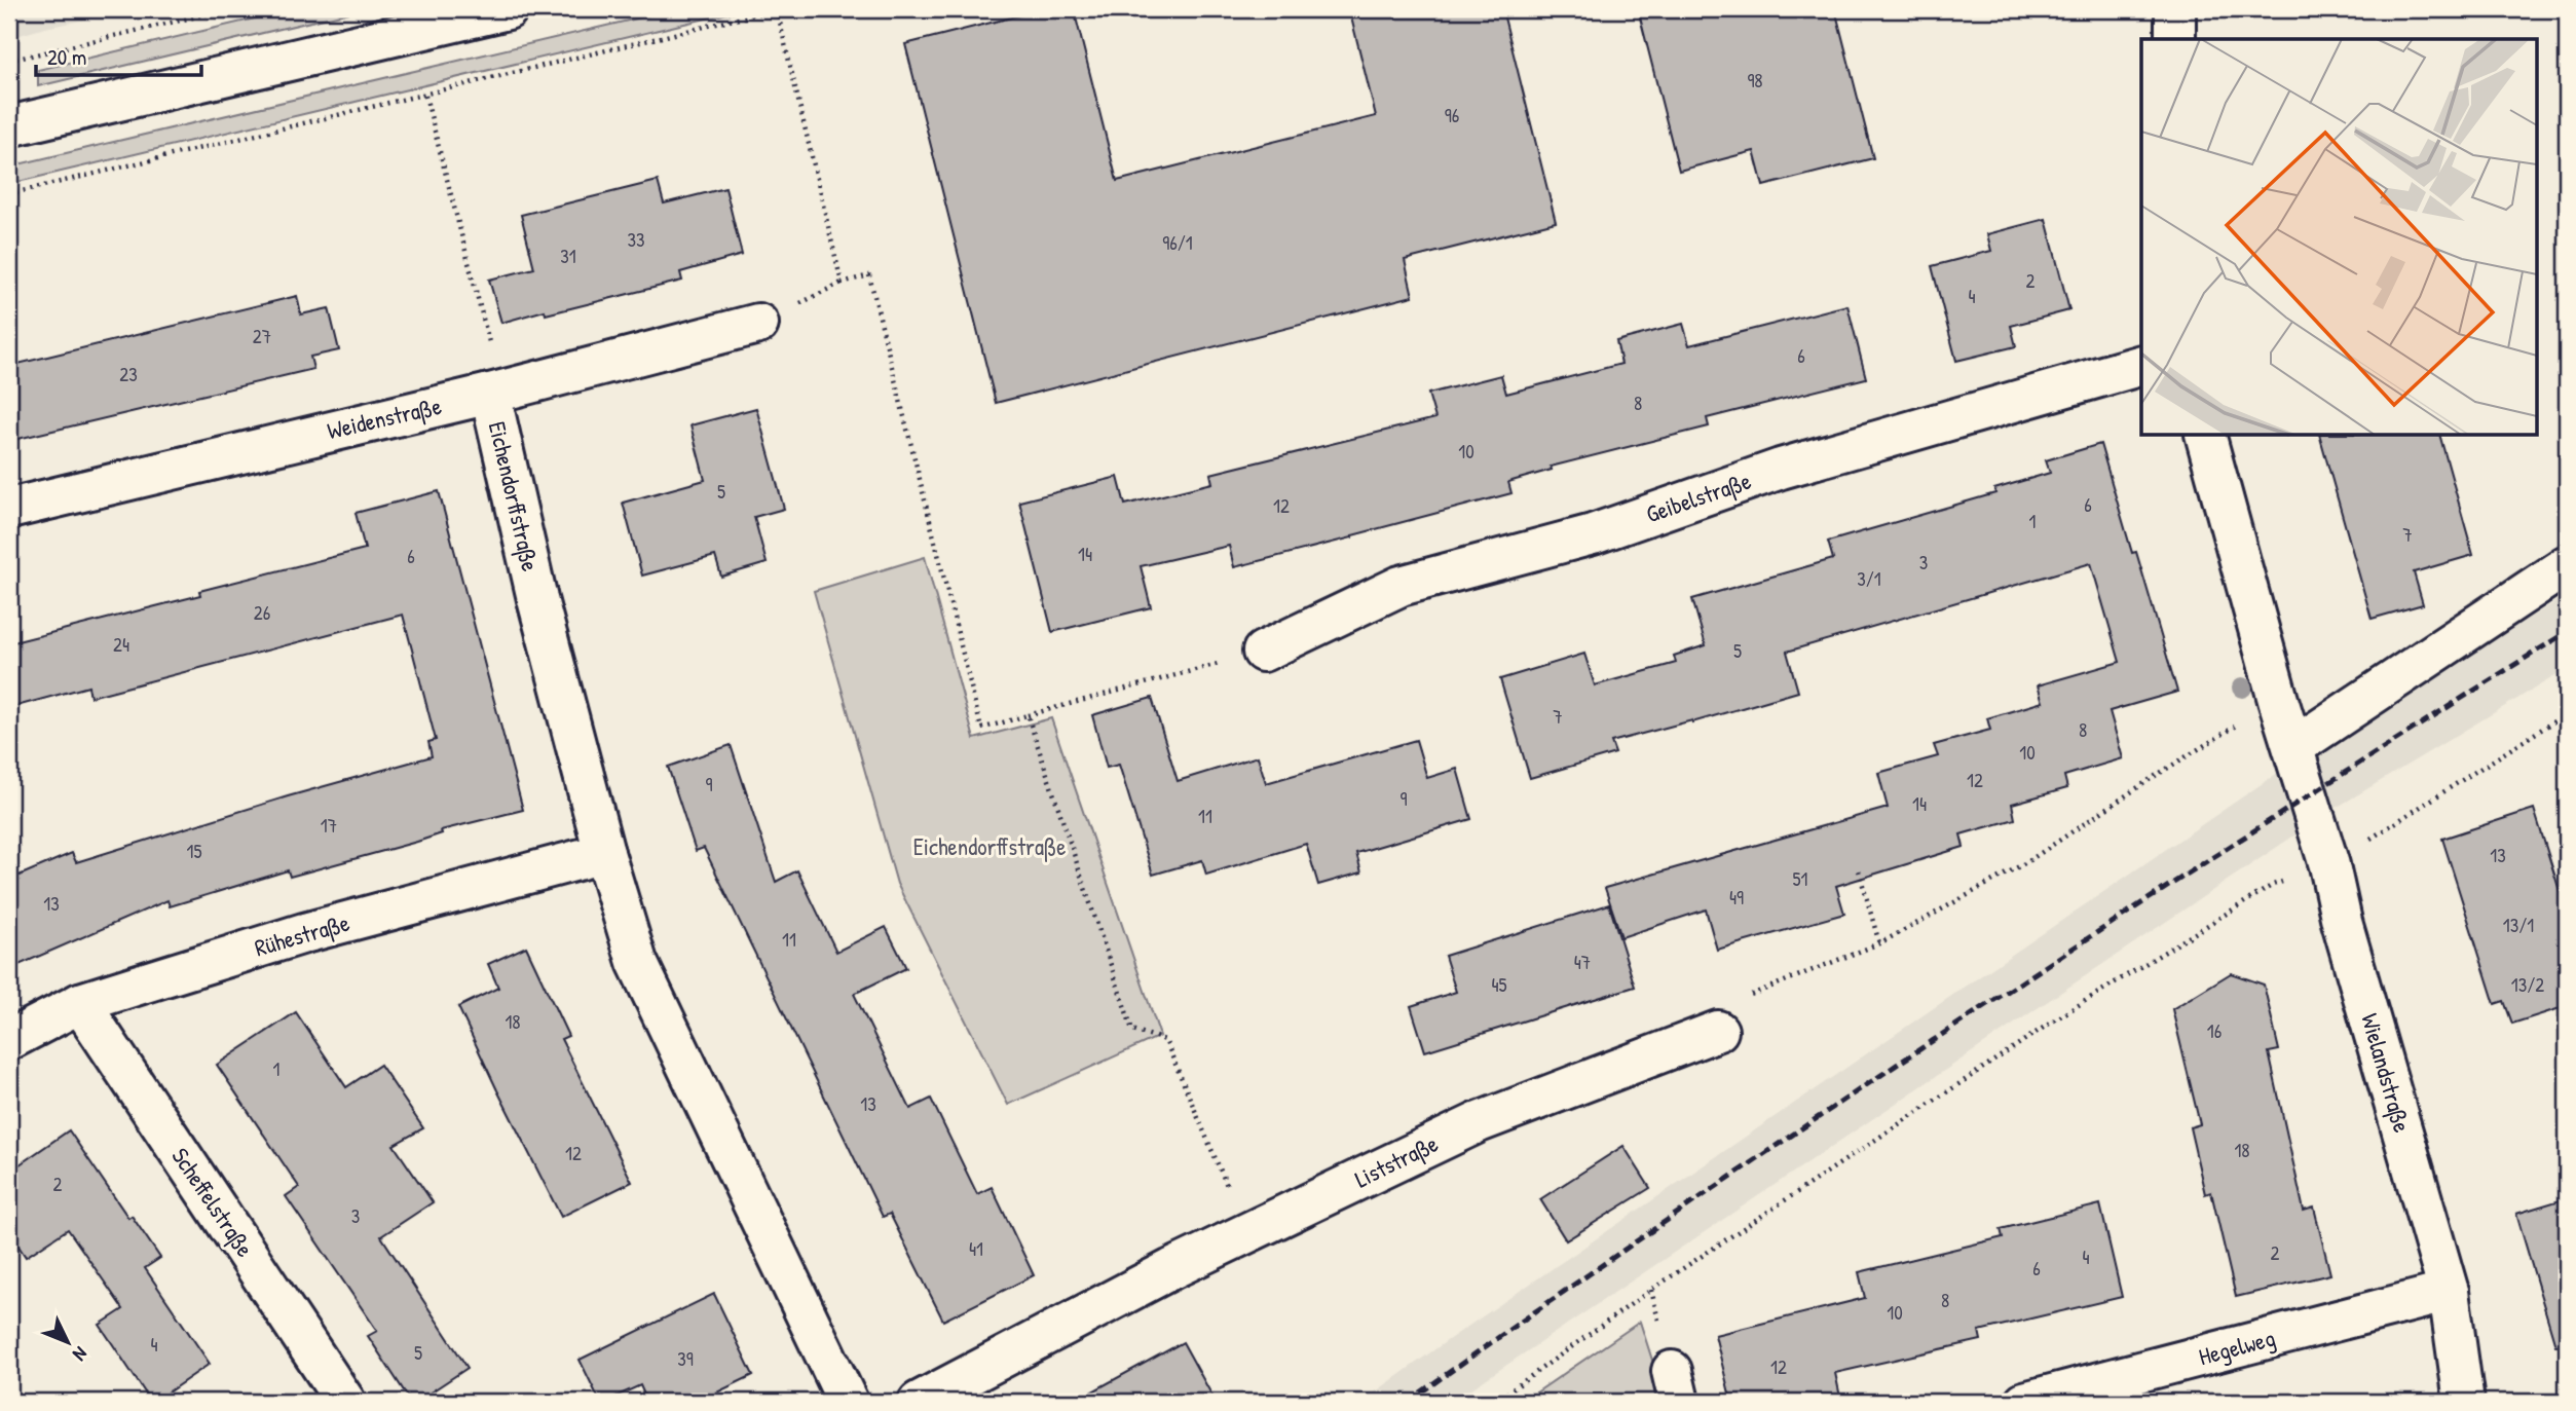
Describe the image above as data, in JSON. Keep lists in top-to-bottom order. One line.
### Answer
{"streets":{"street":["Weidenstraße","Eichendorffstraße","Geibelstraße","Rühestraße","Wielandstraße","Liststraße","Scheffelstraße","Hegelweg"]},"crossings":[["Weidenstraße","Eichendorffstraße"],["Eichendorffstraße","Rühestraße"],["Rühestraße","Scheffelstraße"],["Wielandstraße","Hegelweg"]],"parks":["Eichendorffstraße"],"house_numbers":["98","96","33","96/1","31","2","4","27","6","23","8","10","5","6","12","1","7","14","6","3","3/1","26","24","5","7","8","10","12","9","9","14","11","17","15","13","51","49","13","13/1","11","47","45","13/2","18","16","1","13","18","12","2","3","41","2","4","6","8","10","4","5","39","12"],"scale_bar":"20 m","north":"bottom right"}
